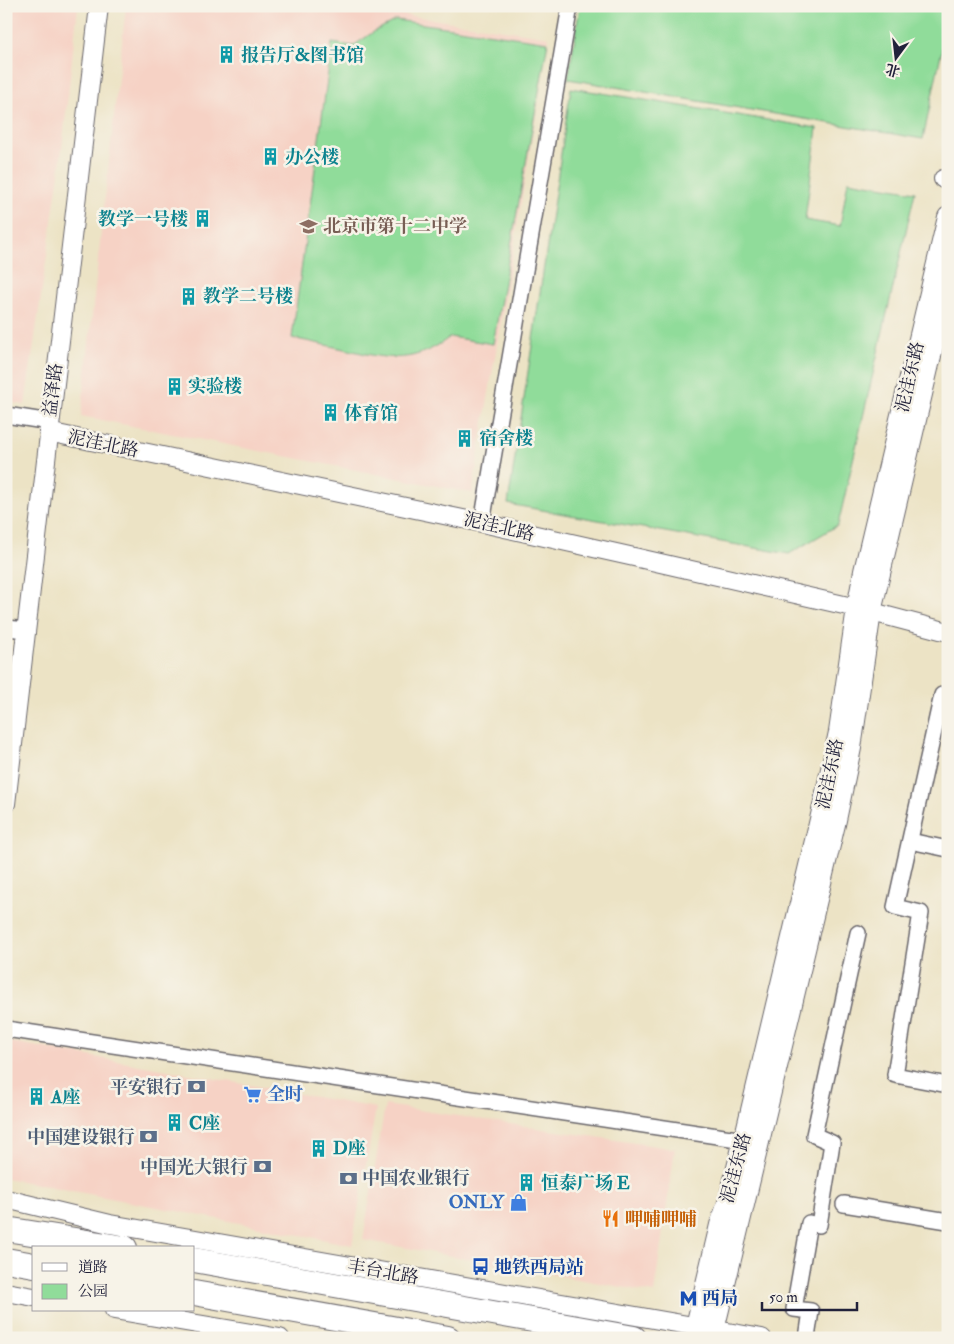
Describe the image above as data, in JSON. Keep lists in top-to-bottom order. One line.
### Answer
{"streets":{"highway":["丰台北路"],"main road":["泥洼东路"],"street":["益泽路","泥洼北路"]},"crossings":[["泥洼东路","泥洼北路"],["泥洼东路","丰台北路"],["益泽路","泥洼北路"]],"places":{"building":["报告厅&图书馆","办公楼","教学一号楼","教学二号楼","实验楼","体育馆","宿舍楼","A座","C座","D座","恒泰广场 E"],"school or university":["北京市第十二中学"],"bank":["平安银行","中国建设银行","中国光大银行","中国农业银行"],"supermarket":["全时"],"shop":["ONLY"],"restaurant":["呷哺呷哺"],"bus stop":["地铁西局站"],"metro station":["西局"]},"legend":["道路","公园"],"scale_bar":"50 m","north":"bottom"}
